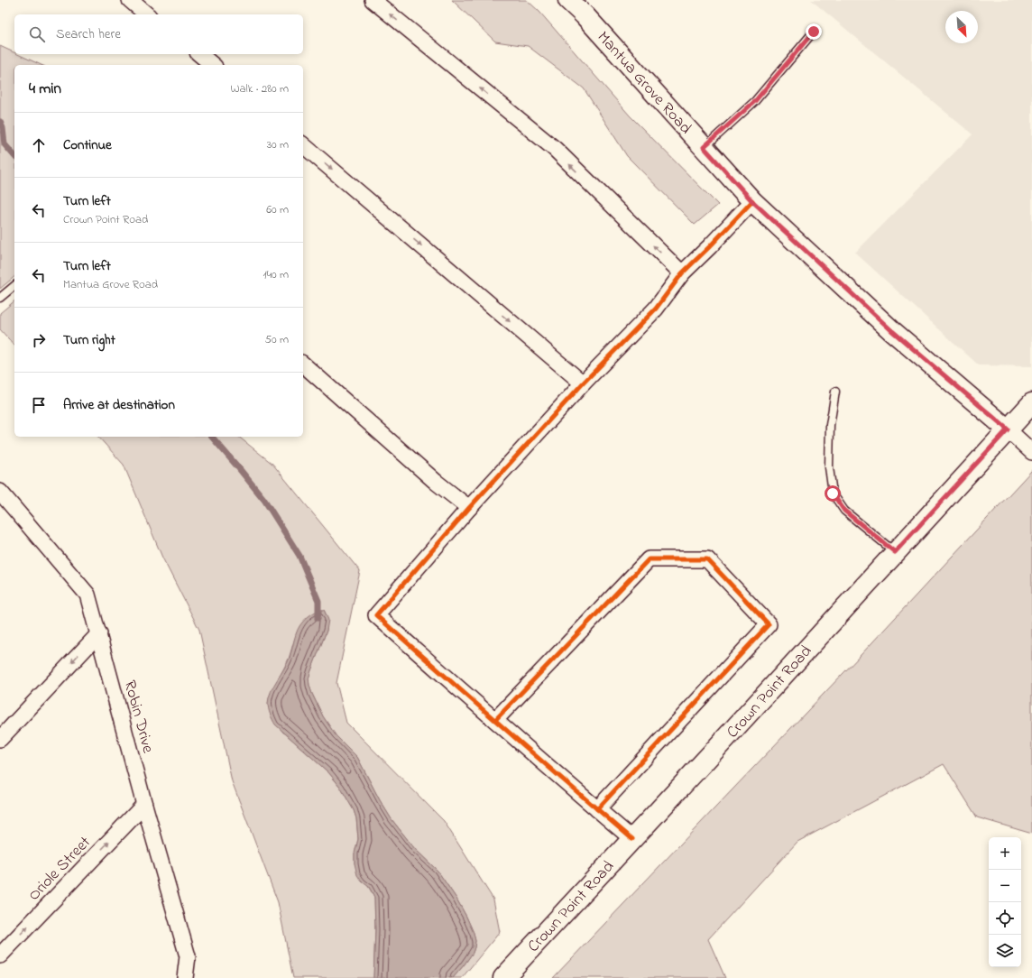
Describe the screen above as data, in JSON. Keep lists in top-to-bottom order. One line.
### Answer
{"streets":{"main road":["Mantua Grove Road","Crown Point Road"],"street":["Robin Drive","Oriole Street"]},"crossings":[["Mantua Grove Road","Crown Point Road"],["Robin Drive","Oriole Street"]],"one_way":["Oriole Street"],"north":"bottom right","page":{"search":"Search here","heading":["4 min","Walk · 280 m"],"list":[["Continue","30 m"],["Turn left","Crown Point Road","60 m"],["Turn left","Mantua Grove Road","140 m"],["Turn right","50 m"],"Arrive at destination"],"map_buttons":["+","−"]}}
